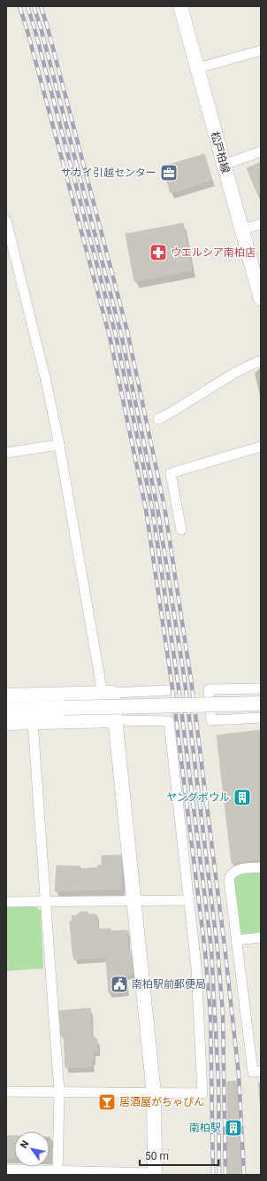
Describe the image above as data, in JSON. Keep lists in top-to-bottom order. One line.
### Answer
{"streets":{"street":["松戸柏線"]},"places":{"office":["サカイ引越センター"],"pharmacy":["ウエルシア南柏店"],"building":["ヤングボウル","南柏駅"],"public building":["南柏駅前郵便局"],"bar":["居酒屋がちゃぴん"]},"scale_bar":"50 m","north":"top left"}
